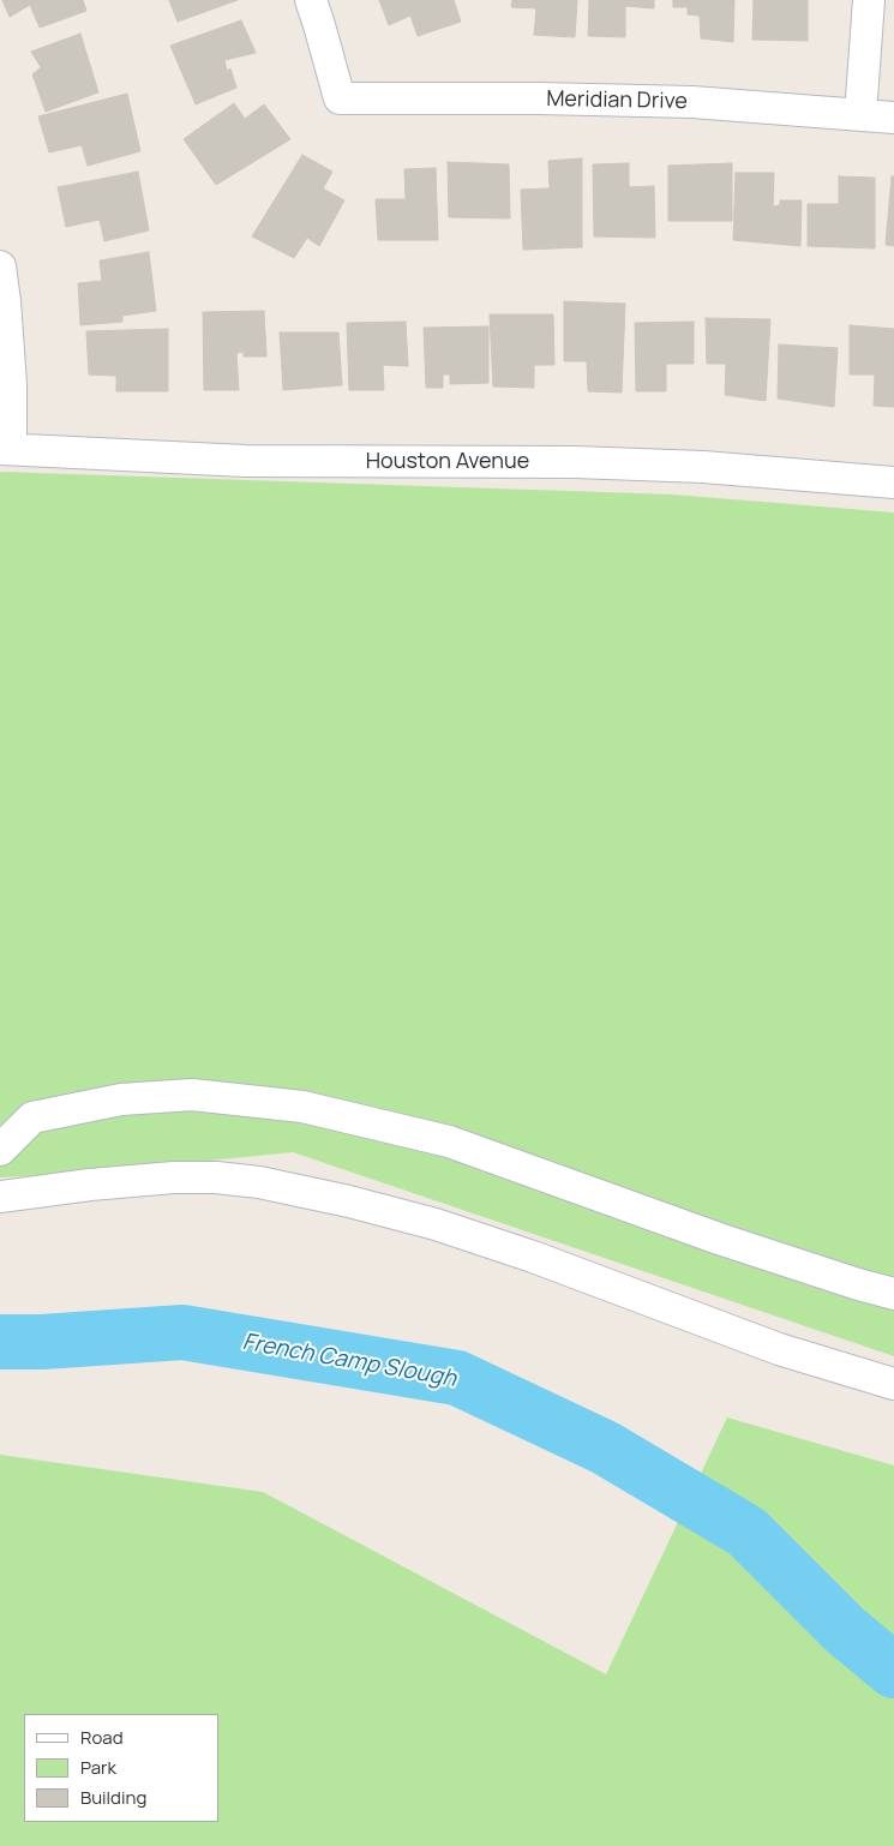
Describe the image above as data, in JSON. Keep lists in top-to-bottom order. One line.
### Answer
{"streets":{"street":["Meridian Drive","Houston Avenue"]},"water":["French Camp Slough"],"legend":["Road","Park","Building"]}
